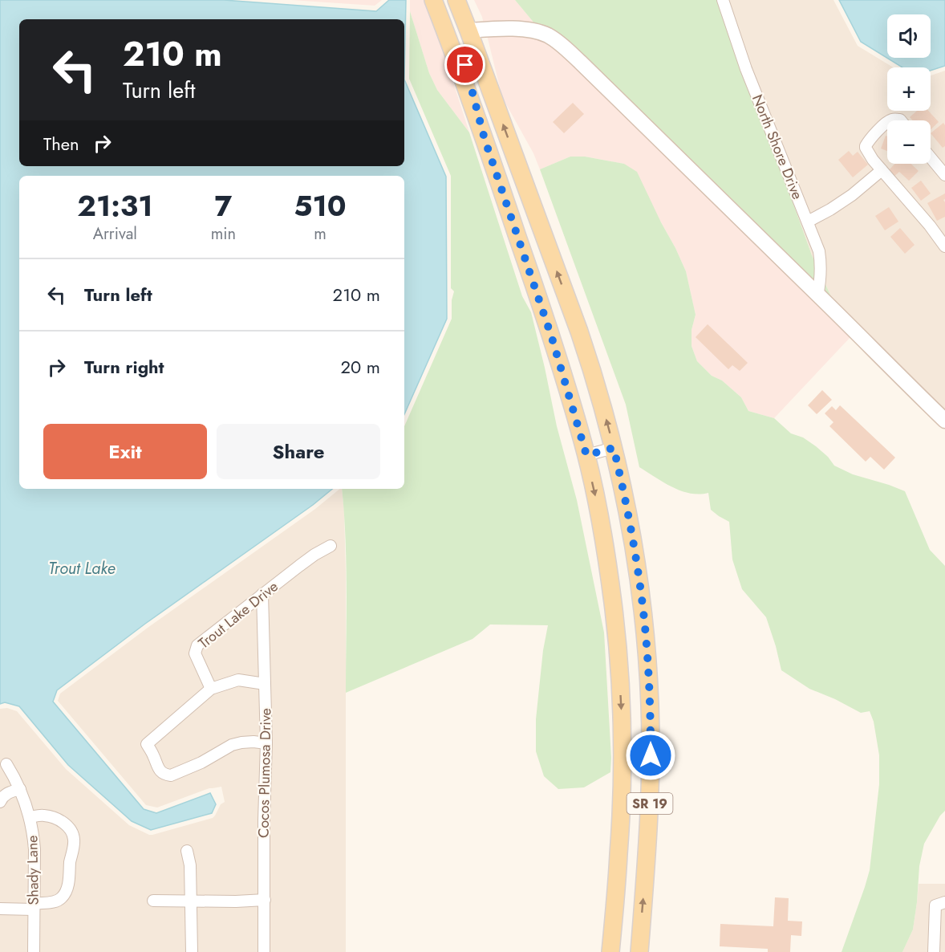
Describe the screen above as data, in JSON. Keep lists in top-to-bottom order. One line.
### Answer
{"streets":{"main road":["SR 19"],"street":["North Shore Drive","Trout Lake Drive","Cocos Plumosa Drive","Shady Lane"]},"crossings":[["Trout Lake Drive","Cocos Plumosa Drive"]],"water":["Trout Lake"],"page":{"map_buttons":["+","−"],"turn":["210 m","Turn left"],"then":"Then","eta":["21:31","Arrival","7","min","510","m"],"list":[{"name":"Turn left","value":"210 m"},{"name":"Turn right","value":"20 m"}],"buttons":["Exit","Share"]}}
